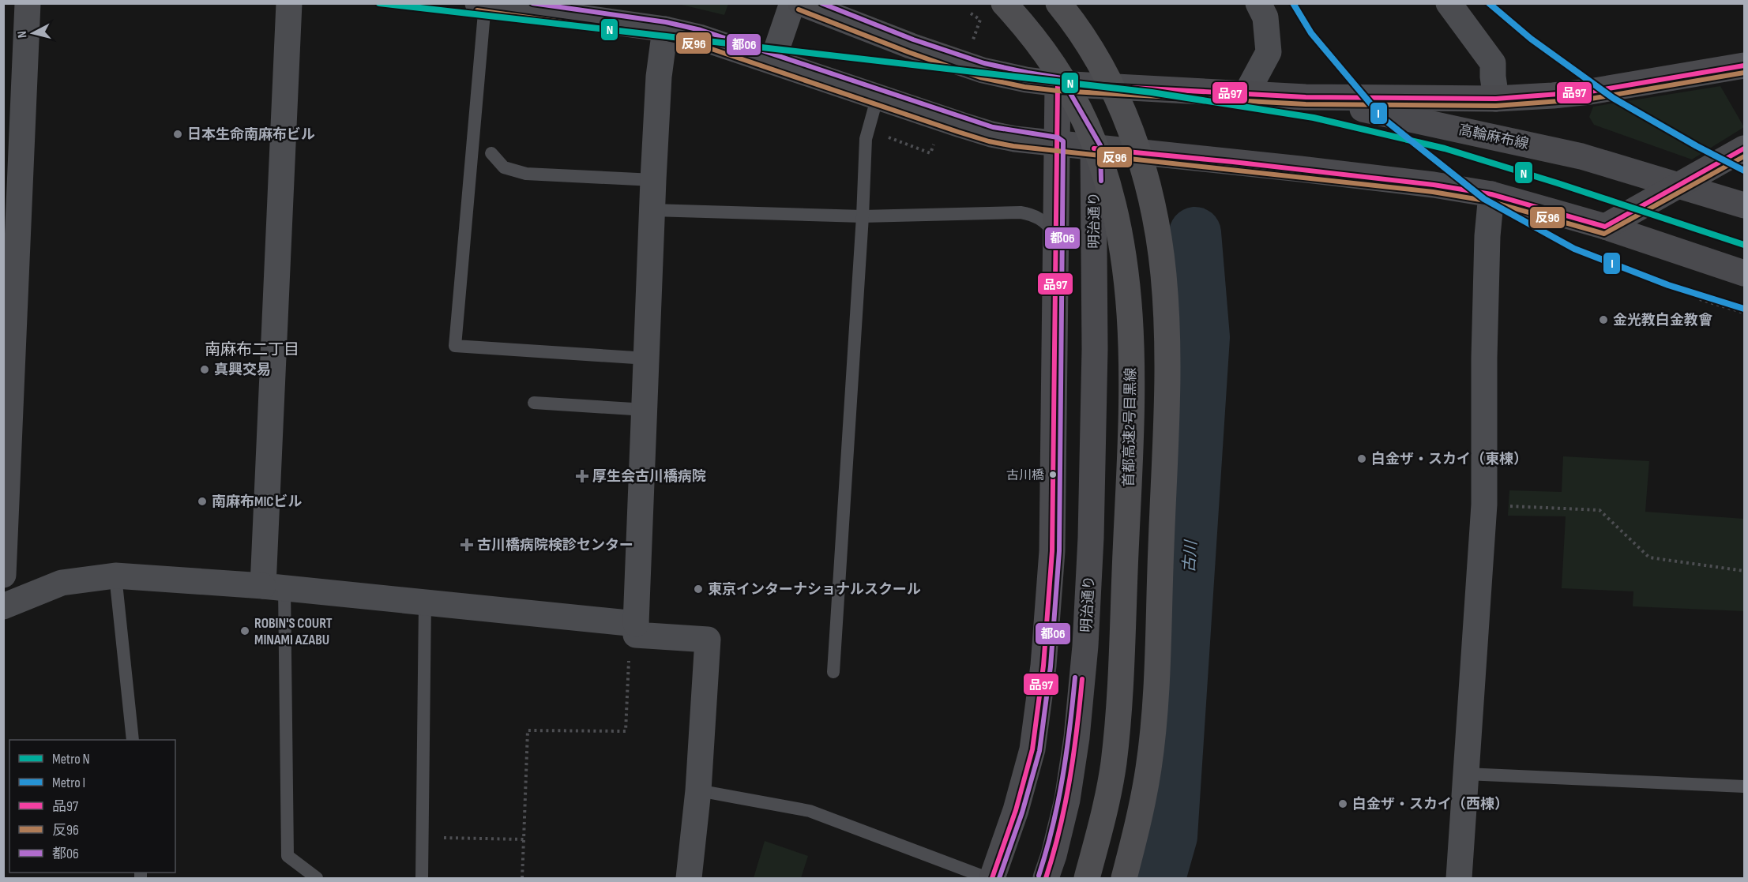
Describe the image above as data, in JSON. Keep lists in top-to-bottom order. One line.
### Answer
{"streets":{"highway":["首都高速2号目黒線"],"main road":["高輪麻布線","明治通り"]},"crossings":[["高輪麻布線","明治通り"]],"districts":["南麻布二丁目"],"water":["古川"],"places":{"other":["日本生命南麻布ビル","金光教白金教會","真興交易","白金ザ・スカイ（東棟）","古川橋","南麻布MICビル","東京インターナショナルスクール","ROBIN'S COURT MINAMI AZABU","白金ザ・スカイ（西棟）"],"health":["厚生会古川橋病院","古川橋病院検診センター"]},"lines":["metro line N","metro line I","transit line 都06","transit line 反96","transit line 品97"],"legend":["Metro N","Metro I","品97","反96","都06"],"north":"left"}
